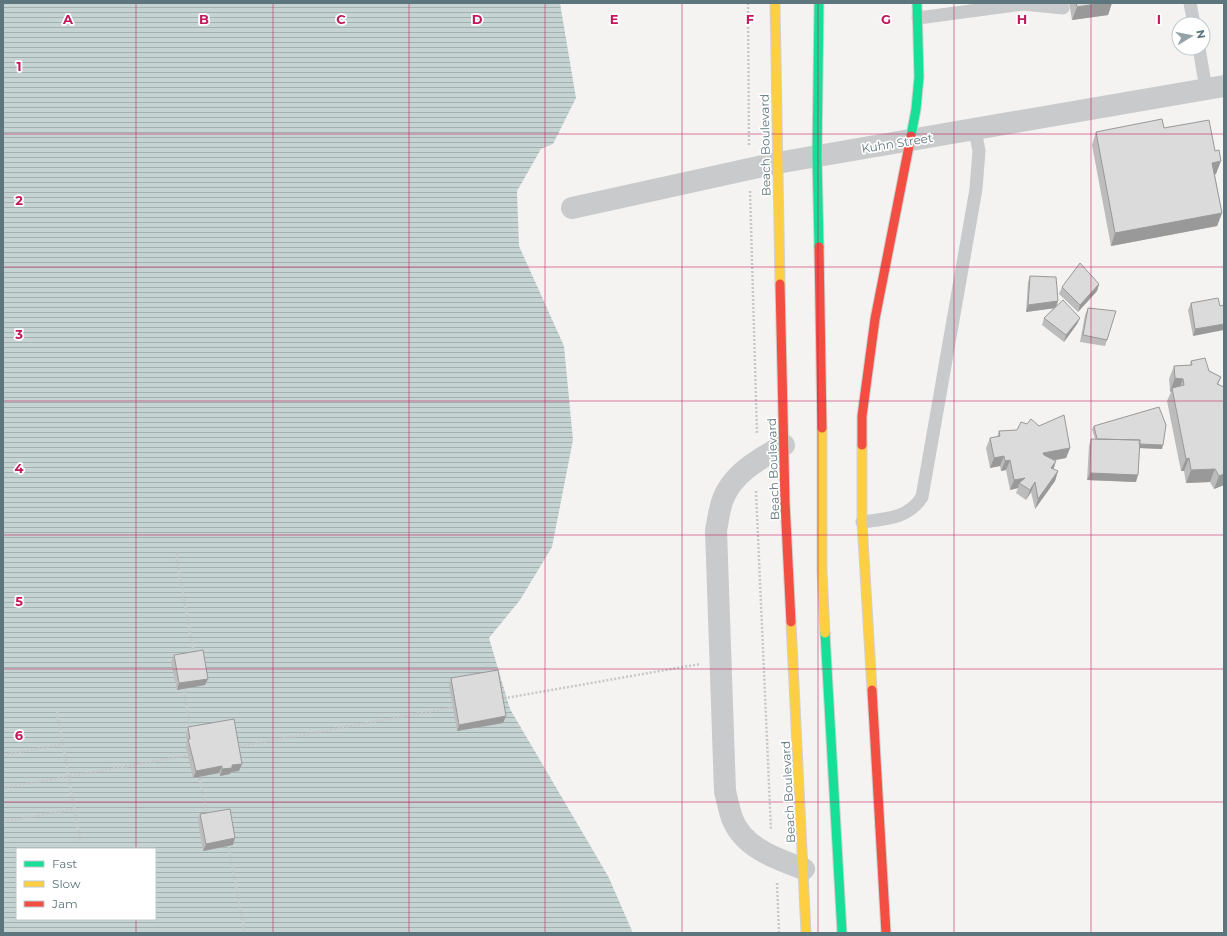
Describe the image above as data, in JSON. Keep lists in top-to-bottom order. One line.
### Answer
{"streets":{"main road":["Beach Boulevard"],"street":["Kuhn Street"]},"crossings":[["Kuhn Street","Beach Boulevard"]],"legend":["Fast","Slow","Jam"],"north":"right","grid":{"columns":["A","B","C","D","E","F","G","H","I"],"rows":["1","2","3","4","5","6"]}}
